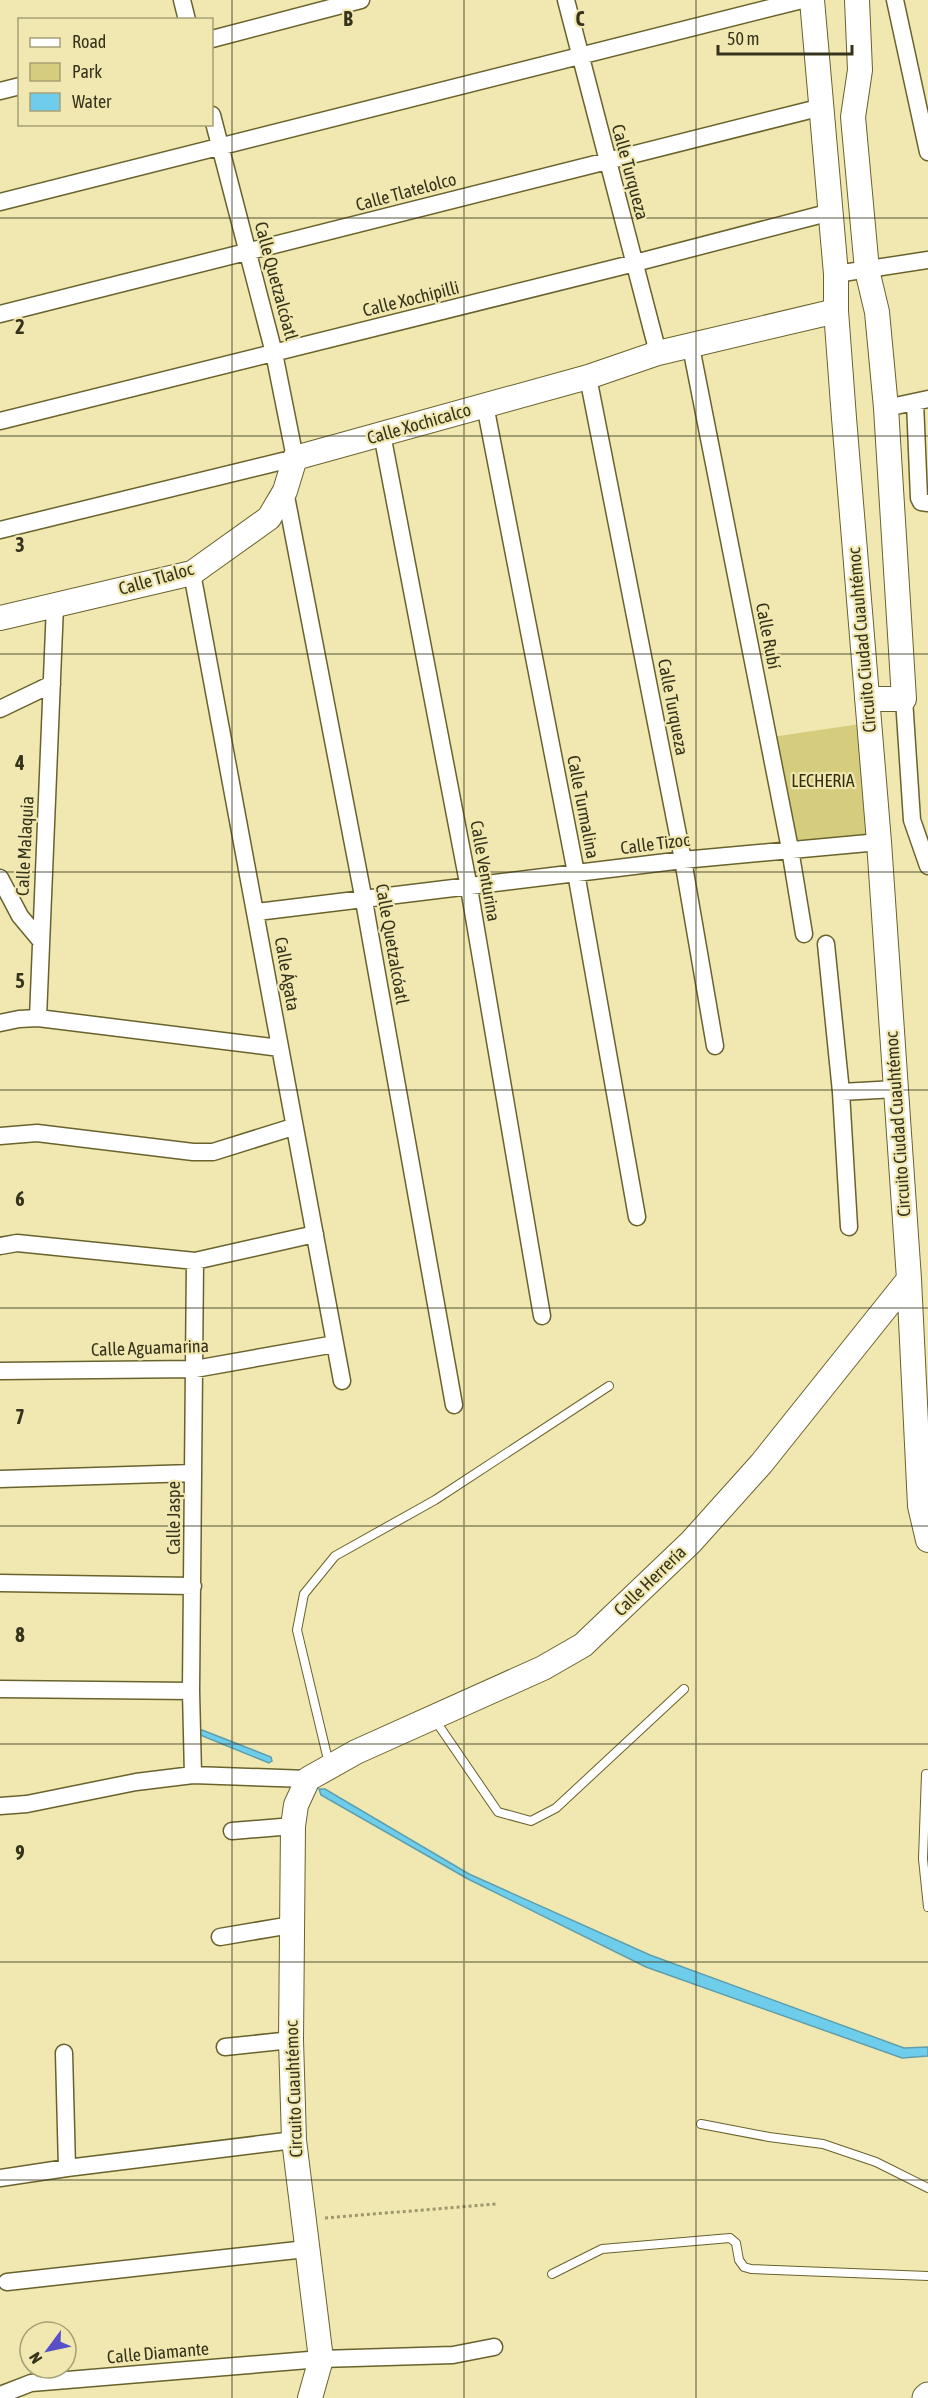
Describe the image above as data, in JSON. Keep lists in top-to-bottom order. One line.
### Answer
{"streets":{"main road":["Calle Xochicalco","Calle Tlaloc","Circuito Ciudad Cuauhtémoc","Calle Herrería","Circuito Cuauhtémoc"],"street":["Calle Turqueza","Calle Tlatelolco","Calle Quetzalcóatl","Calle Xochipilli","Calle Rubí","Calle Turmalina","Calle Tizoc","Calle Malaquia","Calle Venturina","Calle Ágata","Calle Aguamarina","Calle Jaspe","Calle Diamante"]},"crossings":[["Calle Turqueza","Calle Tlatelolco"],["Calle Turqueza","Calle Xochipilli"],["Calle Turqueza","Calle Xochicalco"],["Calle Turqueza","Calle Tizoc"],["Calle Tlatelolco","Calle Quetzalcóatl"],["Calle Tlatelolco","Circuito Ciudad Cuauhtémoc"],["Calle Quetzalcóatl","Calle Xochipilli"],["Calle Quetzalcóatl","Calle Xochicalco"],["Calle Quetzalcóatl","Calle Tlaloc"],["Calle Quetzalcóatl","Calle Tizoc"],["Calle Xochipilli","Circuito Ciudad Cuauhtémoc"],["Calle Xochicalco","Calle Tlaloc"],["Calle Xochicalco","Calle Rubí"],["Calle Xochicalco","Circuito Ciudad Cuauhtémoc"],["Calle Xochicalco","Calle Turmalina"],["Calle Xochicalco","Calle Venturina"],["Calle Tlaloc","Calle Malaquia"],["Calle Tlaloc","Calle Ágata"],["Calle Rubí","Calle Tizoc"],["Circuito Ciudad Cuauhtémoc","Calle Tizoc"],["Circuito Ciudad Cuauhtémoc","Calle Herrería"],["Calle Turmalina","Calle Tizoc"],["Calle Tizoc","Calle Venturina"],["Calle Tizoc","Calle Ágata"],["Calle Ágata","Calle Aguamarina"],["Calle Aguamarina","Calle Jaspe"],["Calle Herrería","Circuito Cuauhtémoc"],["Circuito Cuauhtémoc","Calle Diamante"]],"parks":["LECHERIA"],"legend":["Road","Park","Water"],"scale_bar":"50 m","north":"bottom left","grid":{"columns":["B","C"],"rows":["2","3","4","5","6","7","8","9"]}}
